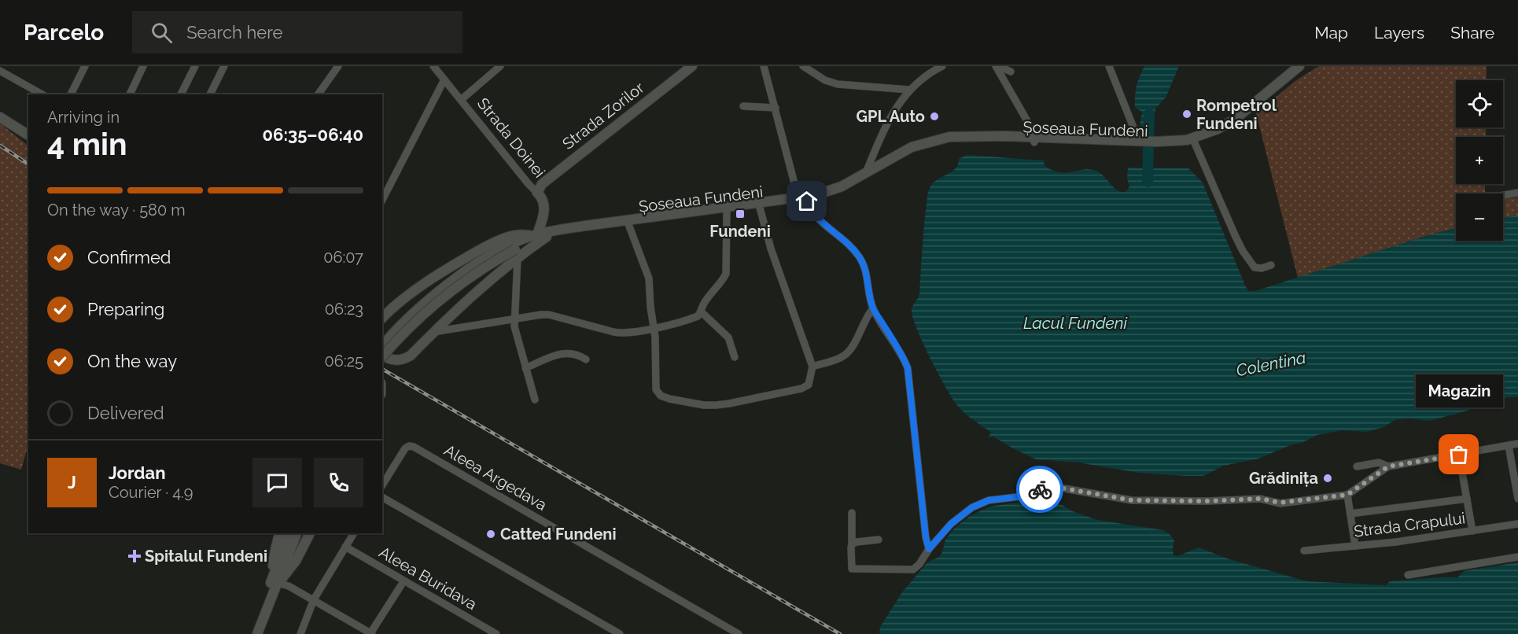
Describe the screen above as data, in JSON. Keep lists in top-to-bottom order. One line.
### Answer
{"streets":{"main road":["Strada Zorilor","Șoseaua Fundeni","Strada Doinei"],"street":["Aleea Argedava","Strada Crapului","Aleea Buridava"]},"crossings":[["Strada Zorilor","Strada Doinei"],["Șoseaua Fundeni","Strada Doinei"]],"water":["Lacul Fundeni","Colentina"],"places":{"other":["Rompetrol Fundeni","GPL Auto","Magazin","Grădinița","Catted Fundeni"],"transit":["Fundeni"],"health":["Spitalul Fundeni"]},"page":{"header":"Parcelo","search":"Search here","nav":["Map","Layers","Share"],"map_buttons":["+","−"],"heading":["4 min","Arriving in","06:35–06:40"],"panel":["Jordan","Courier · 4.9"],"bar":"On the way · 580 m","list":[["Confirmed","06:07"],["Preparing","06:23"],["On the way","06:25"],"Delivered"],"bubble":"Magazin","round":"J"}}
